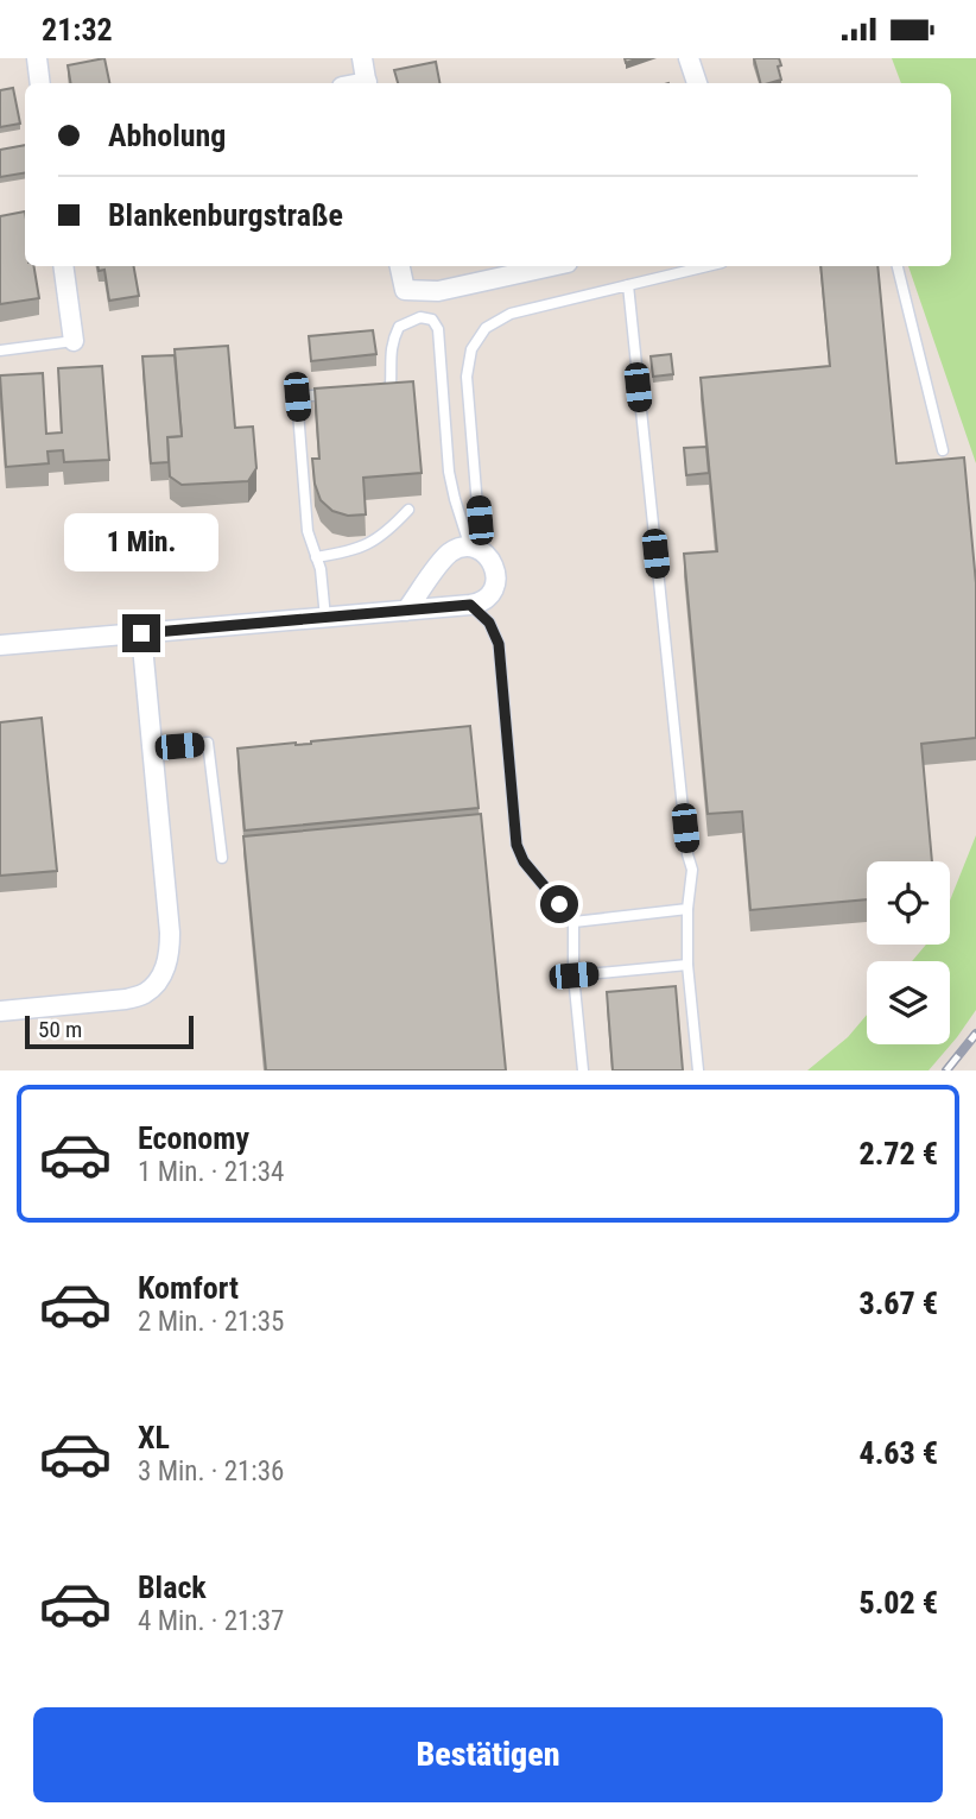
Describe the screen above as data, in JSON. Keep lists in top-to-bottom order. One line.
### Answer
{"scale_bar":"50 m","page":{"status":"21:32","banner":["Abholung","Blankenburgstraße"],"bubble":"1 Min.","scale":"50 m","list":[{"name":"Economy","note":"1 Min. · 21:34","value":"2.72 €"},{"name":"Komfort","note":"2 Min. · 21:35","value":"3.67 €"},{"name":"XL","note":"3 Min. · 21:36","value":"4.63 €"},{"name":"Black","note":"4 Min. · 21:37","value":"5.02 €"}],"buttons":"Bestätigen"}}
